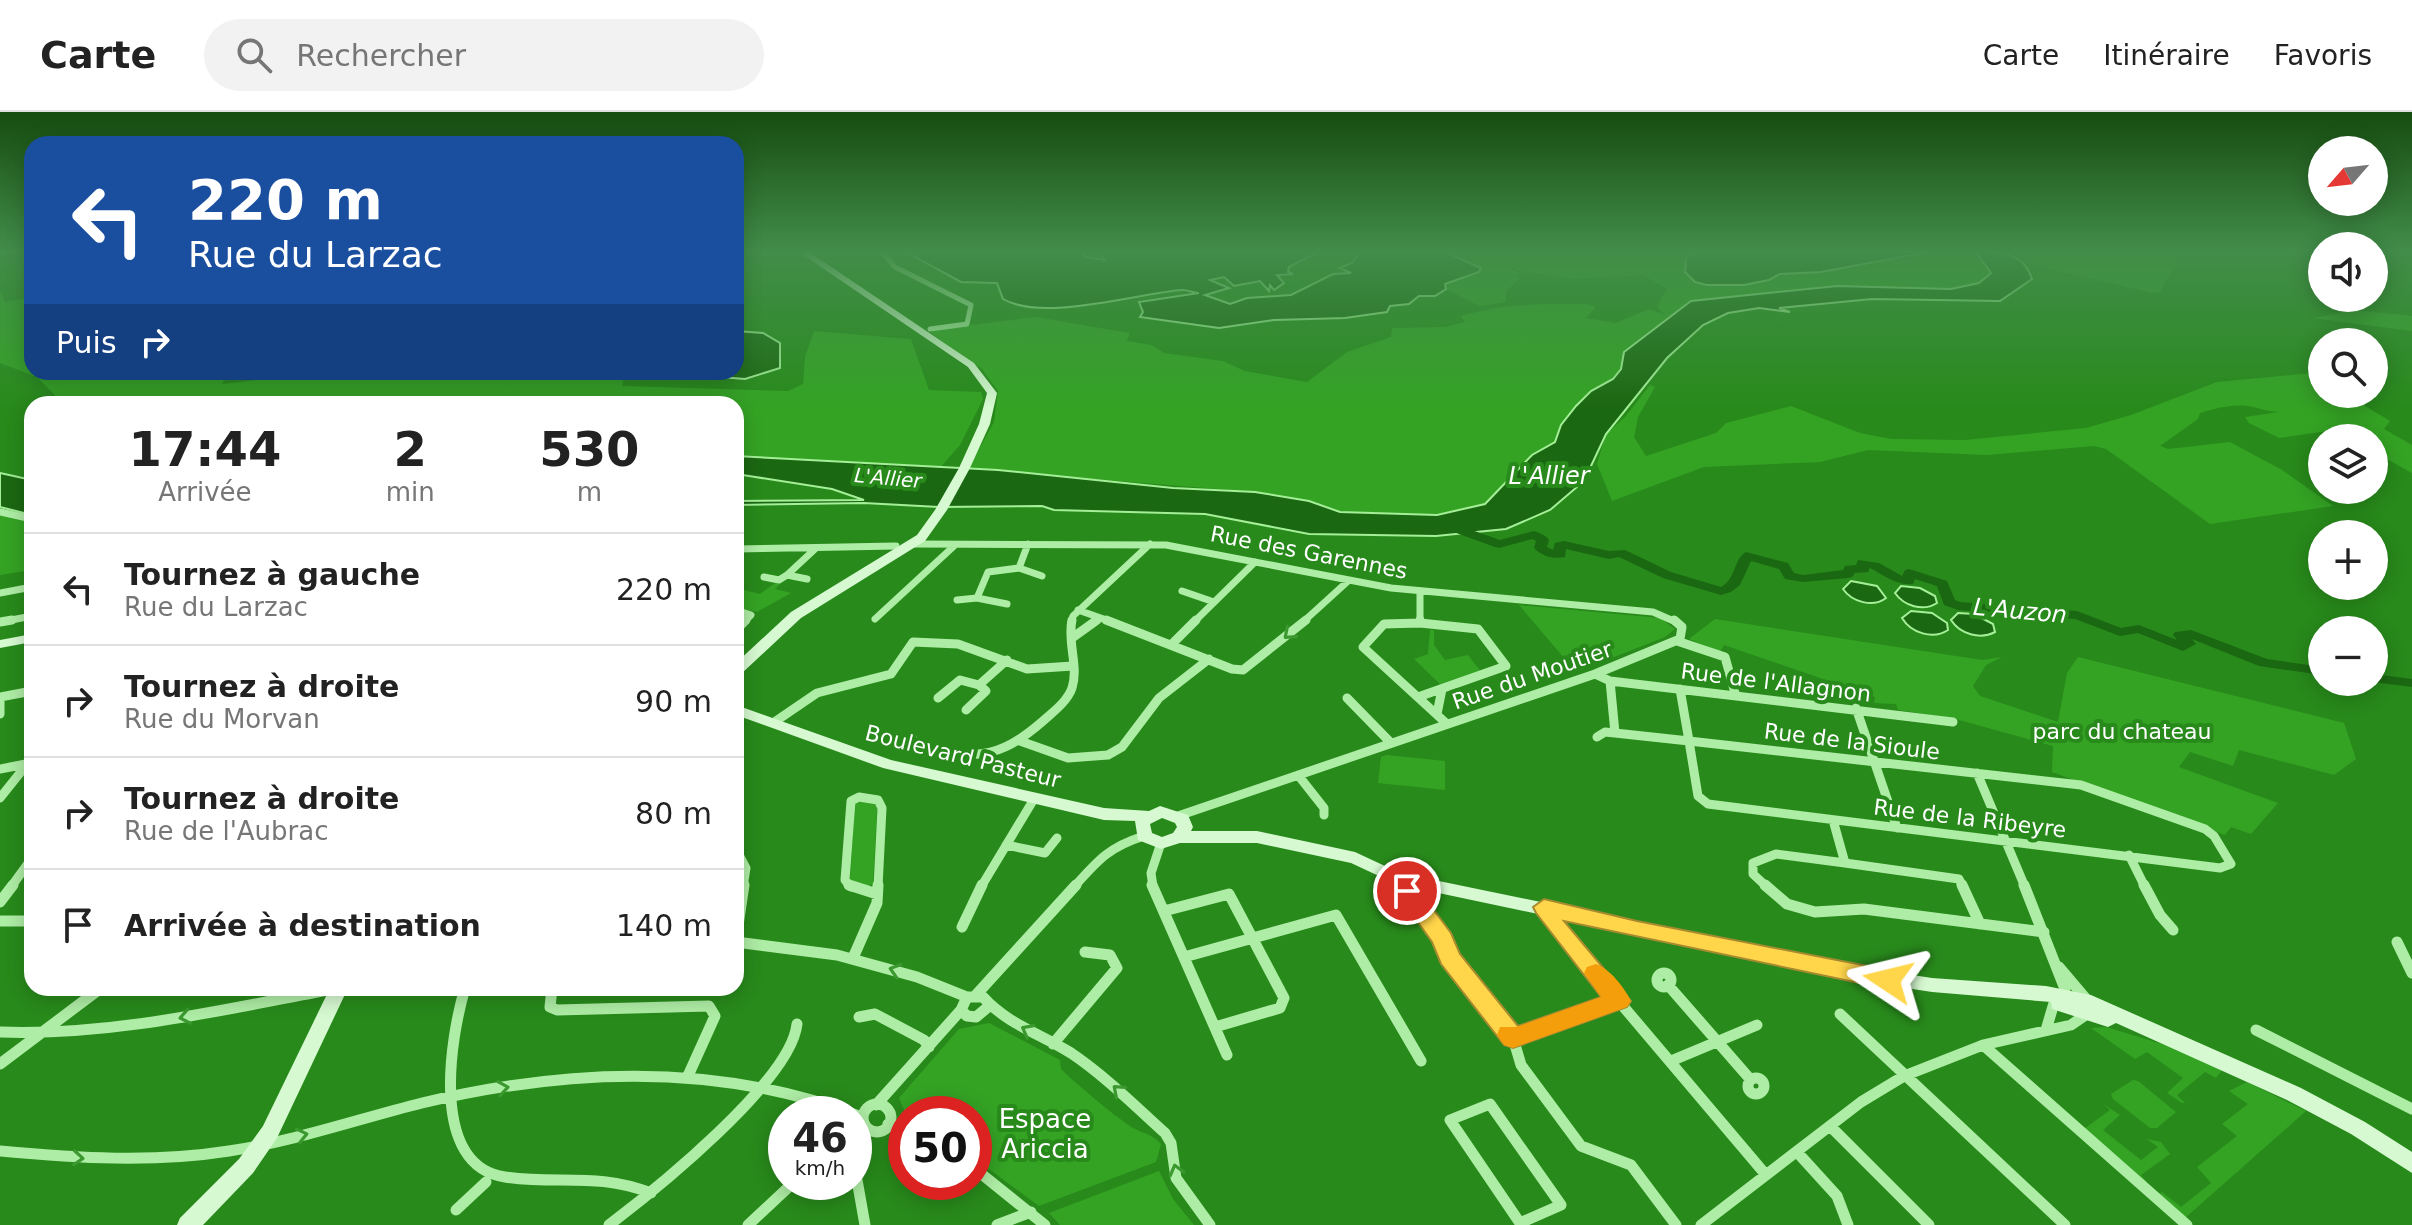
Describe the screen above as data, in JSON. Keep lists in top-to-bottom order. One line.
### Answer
{"streets":{"main road":["Boulevard Pasteur"],"street":["Rue des Garennes","Rue du Moutier","Rue de l'Allagnon","Rue de la Sioule","Rue de la Ribeyre"]},"crossings":[["Rue des Garennes","Rue du Moutier"],["Rue du Moutier","Rue de l'Allagnon"],["Rue de l'Allagnon","Rue de la Ribeyre"],["Rue de la Sioule","Rue de la Ribeyre"]],"water":["L'Allier","L'Auzon"],"parks":["parc du chateau","Espace Ariccia"],"north":"bottom left","page":{"header":"Carte","search":"Rechercher","nav":["Carte","Itinéraire","Favoris"],"map_buttons":["+","−"],"turn":["220 m","Rue du Larzac"],"then":"Puis","eta":["17:44","Arrivée","2","min","530","m"],"list":[{"name":"Tournez à gauche","note":"Rue du Larzac","value":"220 m"},{"name":"Tournez à droite","note":"Rue du Morvan","value":"90 m"},{"name":"Tournez à droite","note":"Rue de l'Aubrac","value":"80 m"},{"name":"Arrivée à destination","value":"140 m"}],"speed":"46 km/h","limit":"50"}}
